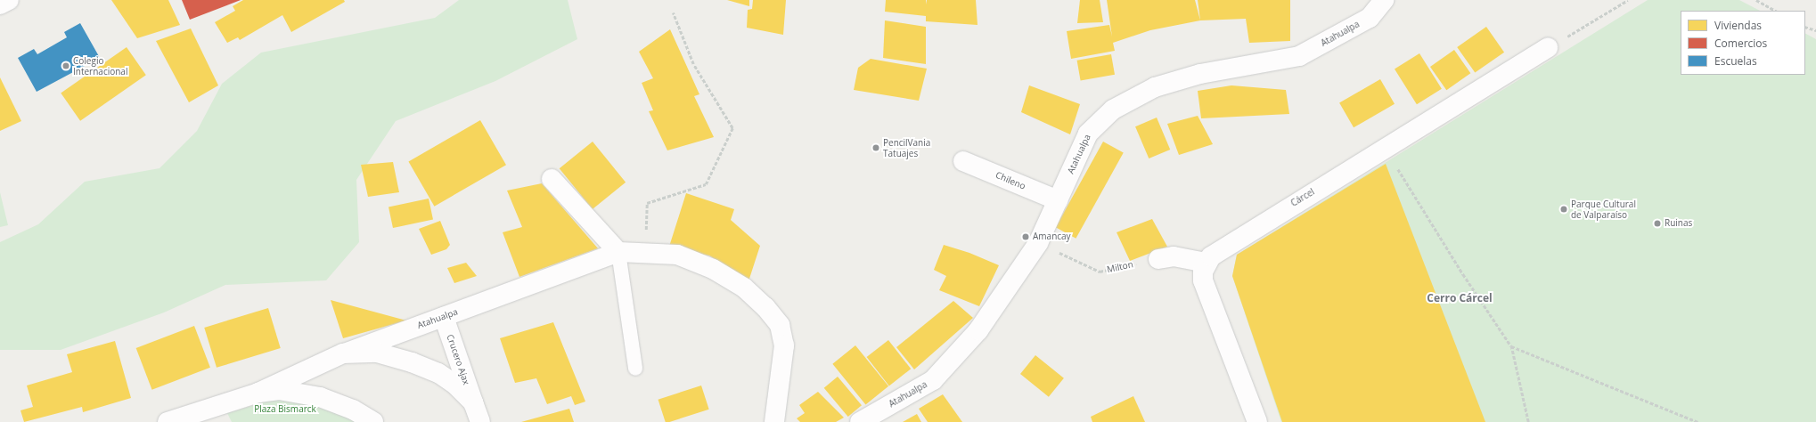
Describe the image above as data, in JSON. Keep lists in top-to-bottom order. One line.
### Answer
{"streets":{"street":["Atahualpa","Chileno","Cárcel","Crucero Ajax"],"path":["Milton"]},"crossings":[["Atahualpa","Chileno"],["Atahualpa","Milton"],["Atahualpa","Crucero Ajax"]],"districts":["Cerro Cárcel"],"parks":["Plaza Bismarck"],"places":["Colegio Internacional","PencilVania Tatuajes","Parque Cultural de Valparaíso","Ruinas","Amancay"],"legend":["Viviendas","Comercios","Escuelas"]}
